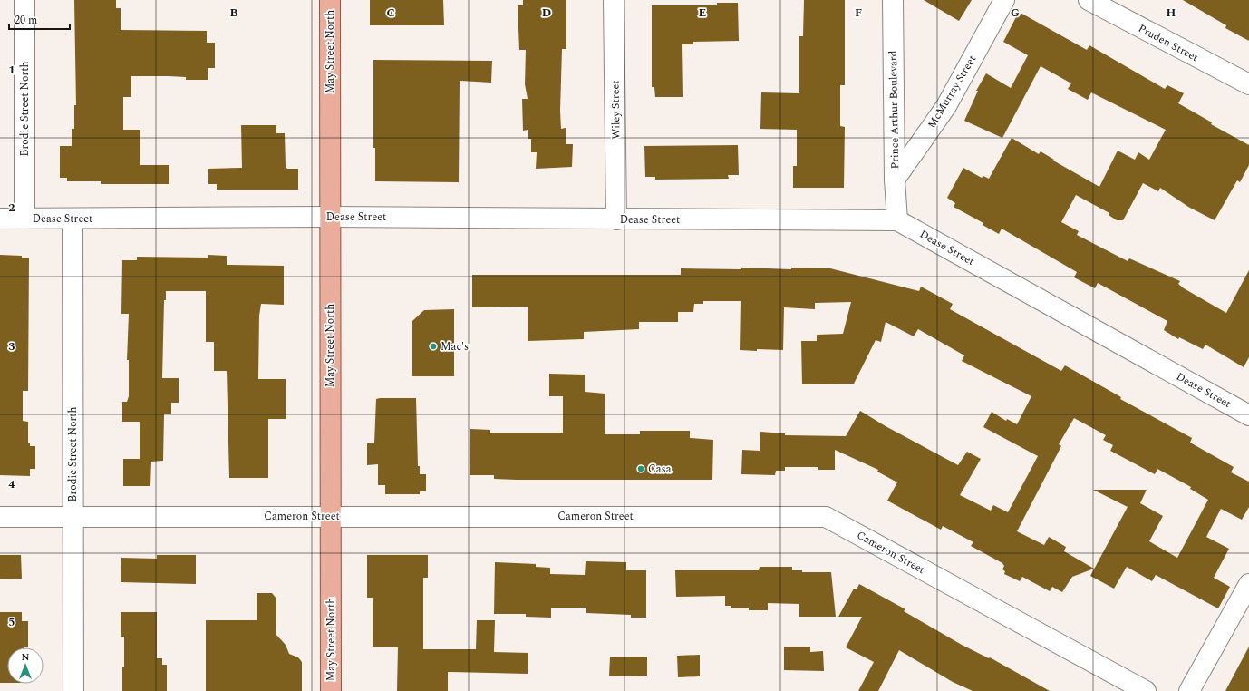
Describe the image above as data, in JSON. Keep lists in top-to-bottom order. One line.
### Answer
{"streets":{"main road":["May Street North"],"street":["Pruden Street","McMurray Street","Brodie Street North","Wiley Street","Prince Arthur Boulevard","Dease Street","Cameron Street"]},"crossings":[["May Street North","Dease Street"],["May Street North","Cameron Street"],["McMurray Street","Prince Arthur Boulevard"],["Brodie Street North","Dease Street"],["Brodie Street North","Cameron Street"],["Wiley Street","Dease Street"],["Prince Arthur Boulevard","Dease Street"]],"places":["Mac's","Casa"],"scale_bar":"20 m","north":"top","grid":{"columns":["B","C","D","E","F","G","H"],"rows":["1","2","3","4","5"]}}
